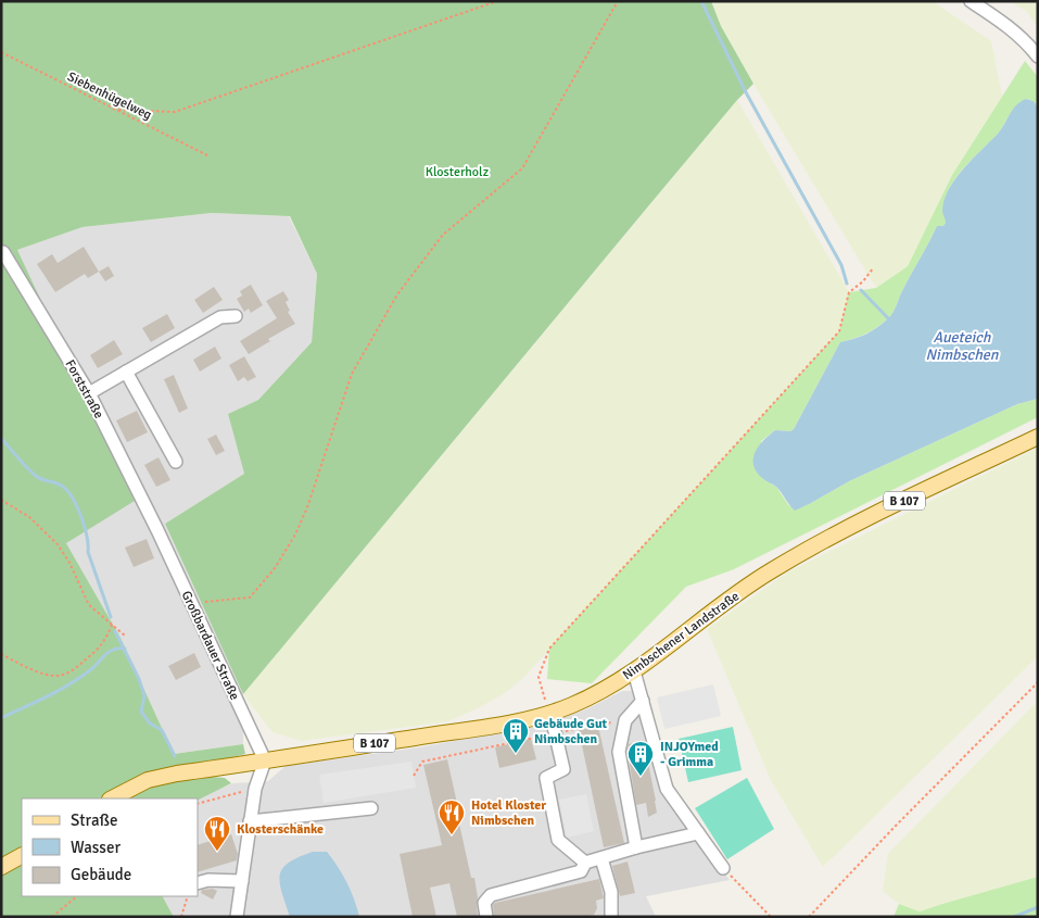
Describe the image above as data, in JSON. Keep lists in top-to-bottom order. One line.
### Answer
{"streets":{"main road":["B 107","Nimbschener Landstraße"],"street":["Forststraße","Großbardauer Straße"],"path":["Siebenhügelweg"]},"crossings":[["Forststraße","Großbardauer Straße"],["Nimbschener Landstraße","Großbardauer Straße"]],"water":["Aueteich Nimbschen"],"parks":["Klosterholz"],"places":{"building":["Gebäude Gut Nimbschen","INJOYmed - Grimma"],"restaurant":["Hotel Kloster Nimbschen","Klosterschänke"]},"legend":["Straße","Wasser","Gebäude"]}
